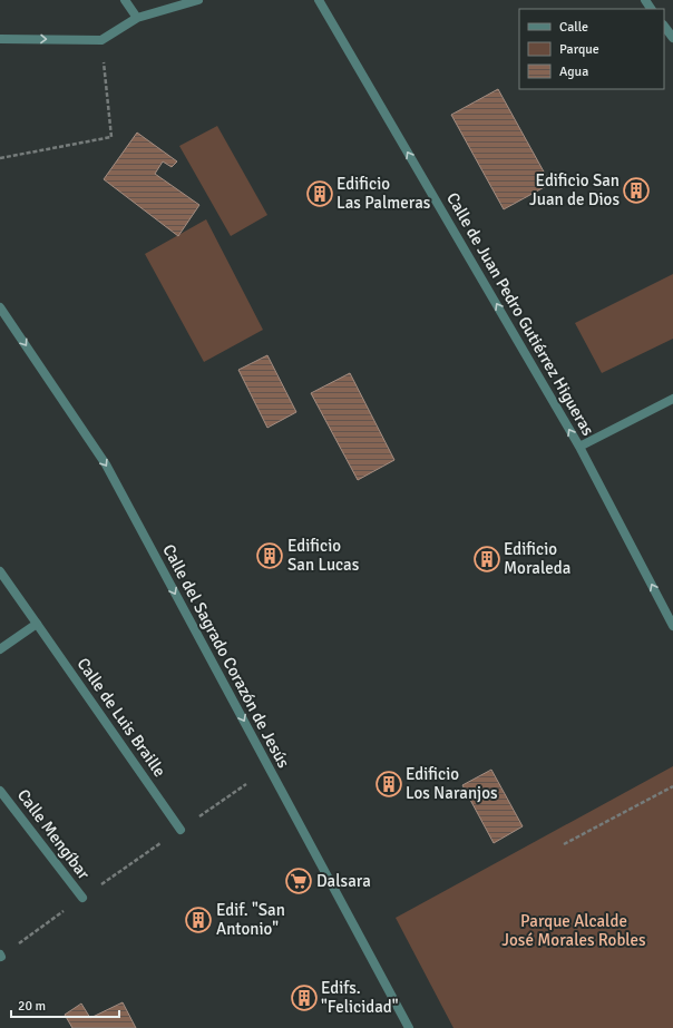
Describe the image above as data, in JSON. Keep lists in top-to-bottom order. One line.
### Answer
{"streets":{"street":["Calle de Juan Pedro Gutiérrez Higueras","Calle del Sagrado Corazón de Jesús","Calle de Luis Braille","Calle Mengíbar"]},"one_way":["Calle de Juan Pedro Gutiérrez Higueras","Calle del Sagrado Corazón de Jesús"],"parks":["Parque Alcalde José Morales Robles"],"places":{"building":["Edificio San Juan de Dios","Edificio Las Palmeras","Edificio San Lucas","Edificio Moraleda","Edificio Los Naranjos","Edif. \"San Antonio\"","Edifs. \"Felicidad\""],"supermarket":["Dalsara"]},"legend":["Calle","Parque","Agua"],"scale_bar":"20 m"}
